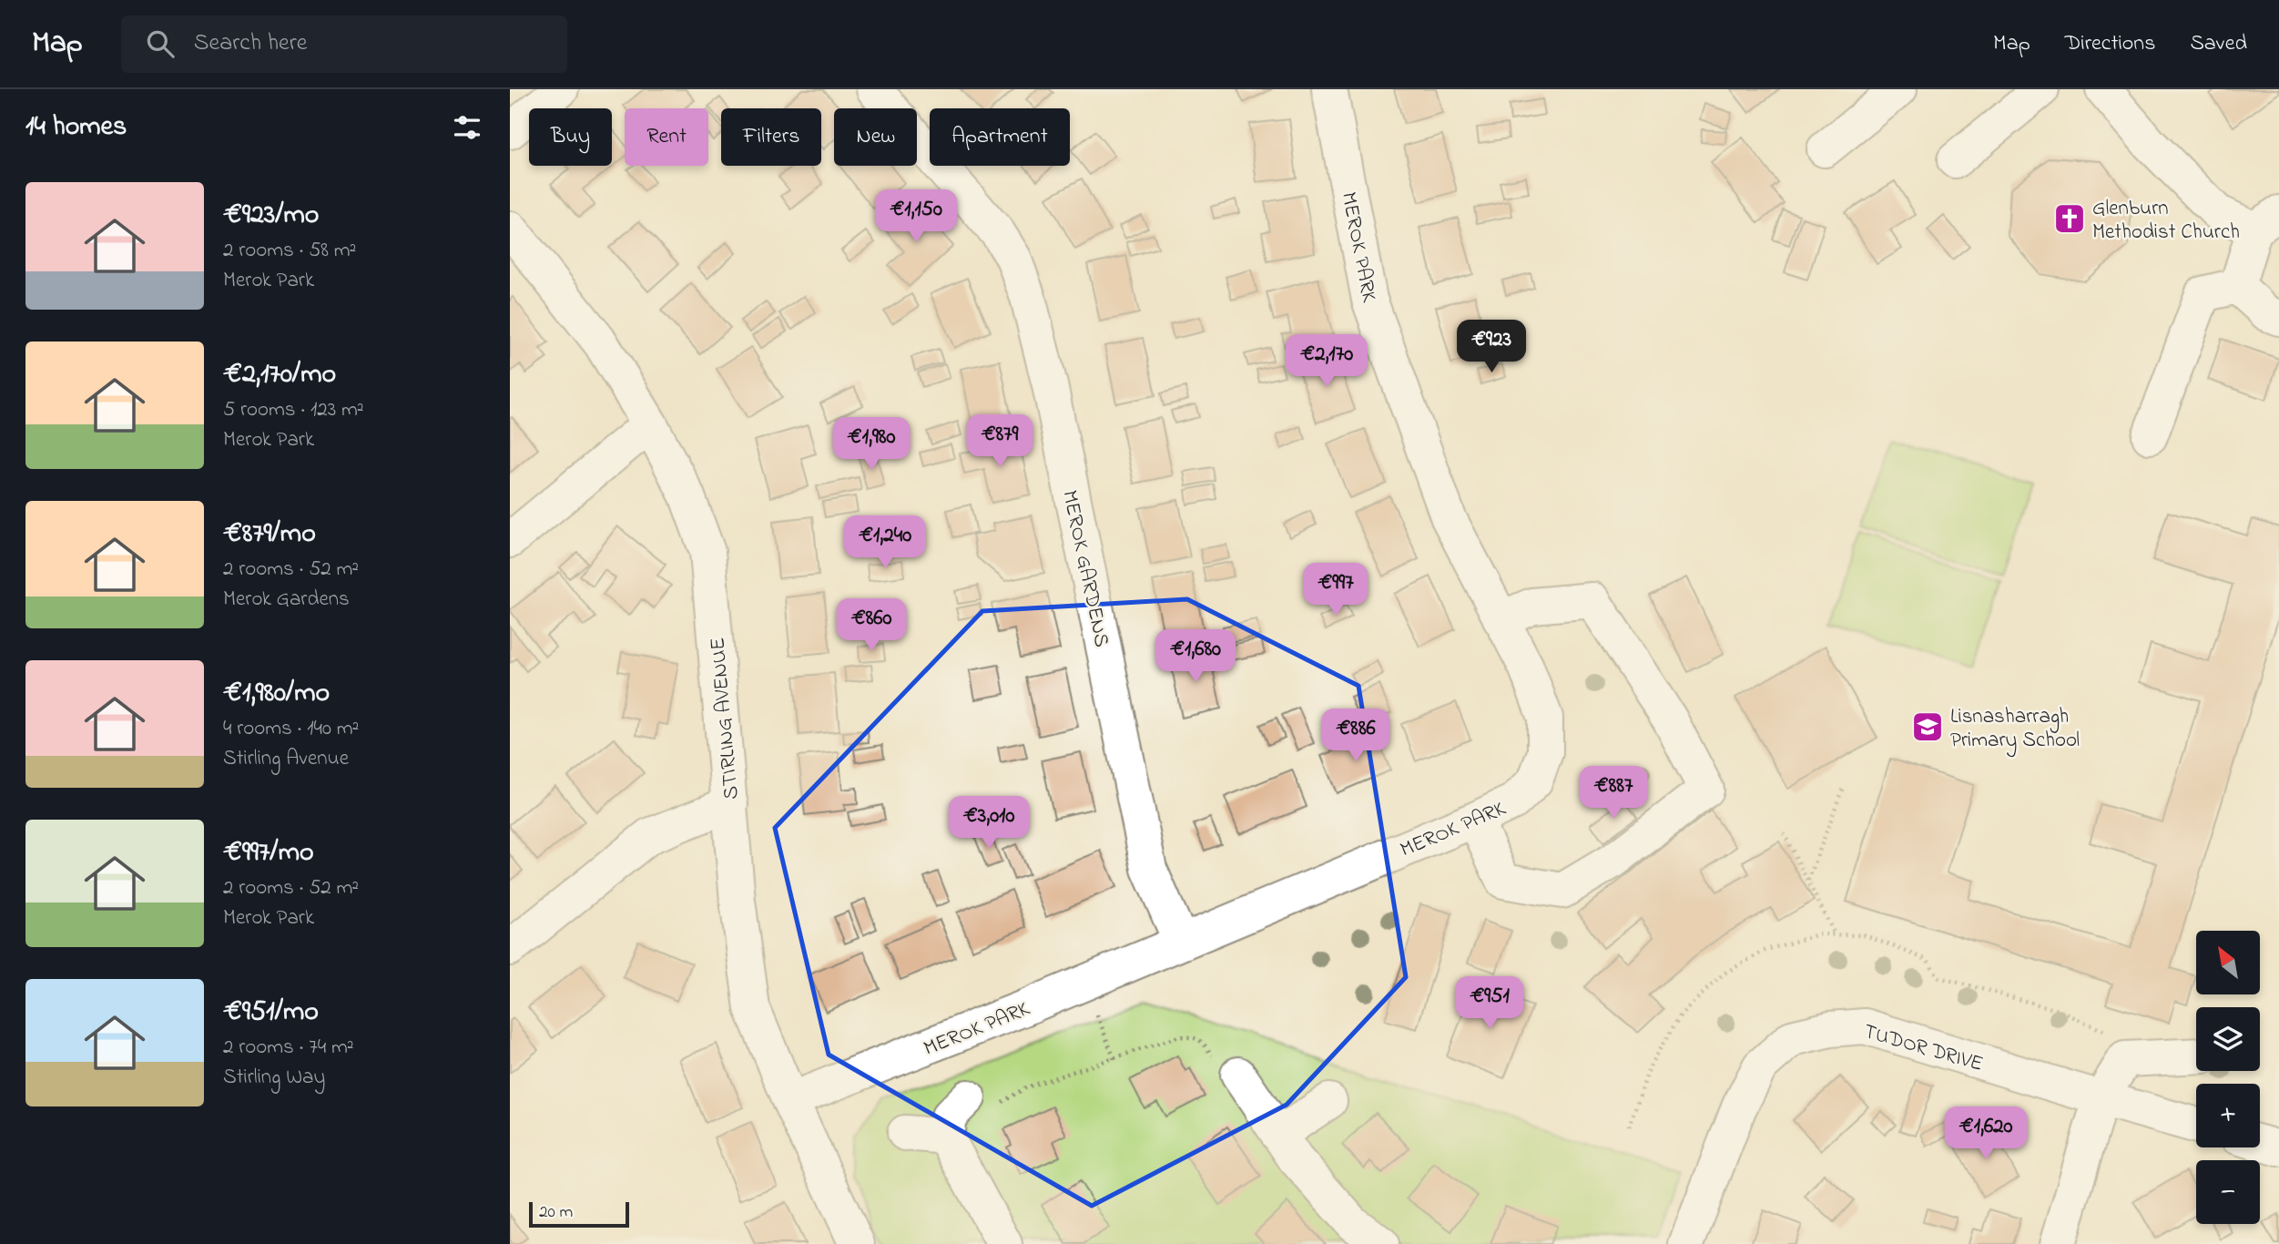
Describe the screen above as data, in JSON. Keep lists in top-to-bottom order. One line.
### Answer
{"streets":{"street":["MEROK PARK","MEROK GARDENS","STIRLING AVENUE","TUDOR DRIVE"]},"crossings":[["MEROK PARK","MEROK GARDENS"],["MEROK PARK","STIRLING AVENUE"]],"places":{"church":["Glenburn Methodist Church"],"school or university":["Lisnasharragh Primary School"]},"scale_bar":"20 m","north":"top left","page":{"header":"Map","search":"Search here","nav":["Map","Directions","Saved"],"heading":"14 homes","chip":["Buy","Rent","Filters","New","Apartment"],"list":[{"name":"€923/mo","note":"2 rooms · 58 m² · Merok Park"},{"name":"€2,170/mo","note":"5 rooms · 123 m² · Merok Park"},{"name":"€879/mo","note":"2 rooms · 52 m² · Merok Gardens"},{"name":"€1,980/mo","note":"4 rooms · 140 m² · Stirling Avenue"},{"name":"€997/mo","note":"2 rooms · 52 m² · Merok Park"},{"name":"€951/mo","note":"2 rooms · 74 m² · Stirling Way"}],"price":["€1,150","€923","€2,170","€879","€1,980","€1,240","€997","€860","€1,680","€886","€887","€3,010","€951","€1,620"],"map_buttons":["+","−"],"scale":"20 m"}}
